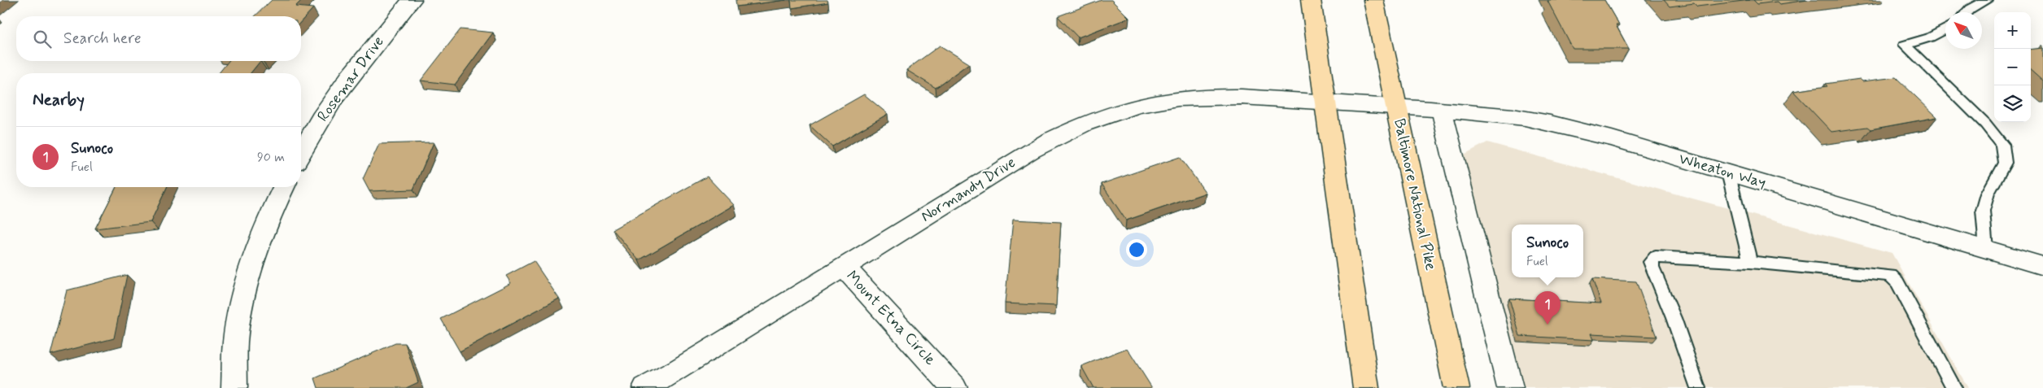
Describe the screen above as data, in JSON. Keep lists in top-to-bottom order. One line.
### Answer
{"streets":{"main road":["Baltimore National Pike"],"street":["Rosemar Drive","Wheaton Way","Normandy Drive","Mount Etna Circle"]},"crossings":[["Wheaton Way","Normandy Drive"],["Wheaton Way","Baltimore National Pike"],["Normandy Drive","Baltimore National Pike"],["Normandy Drive","Mount Etna Circle"]],"north":"top left","page":{"map_buttons":["+","−"],"search":"Search here","heading":"Nearby","list":[{"mark":"1","name":"Sunoco","note":"Fuel","value":"90 m"}],"popup":["Sunoco","Fuel"],"pins":"1"}}
